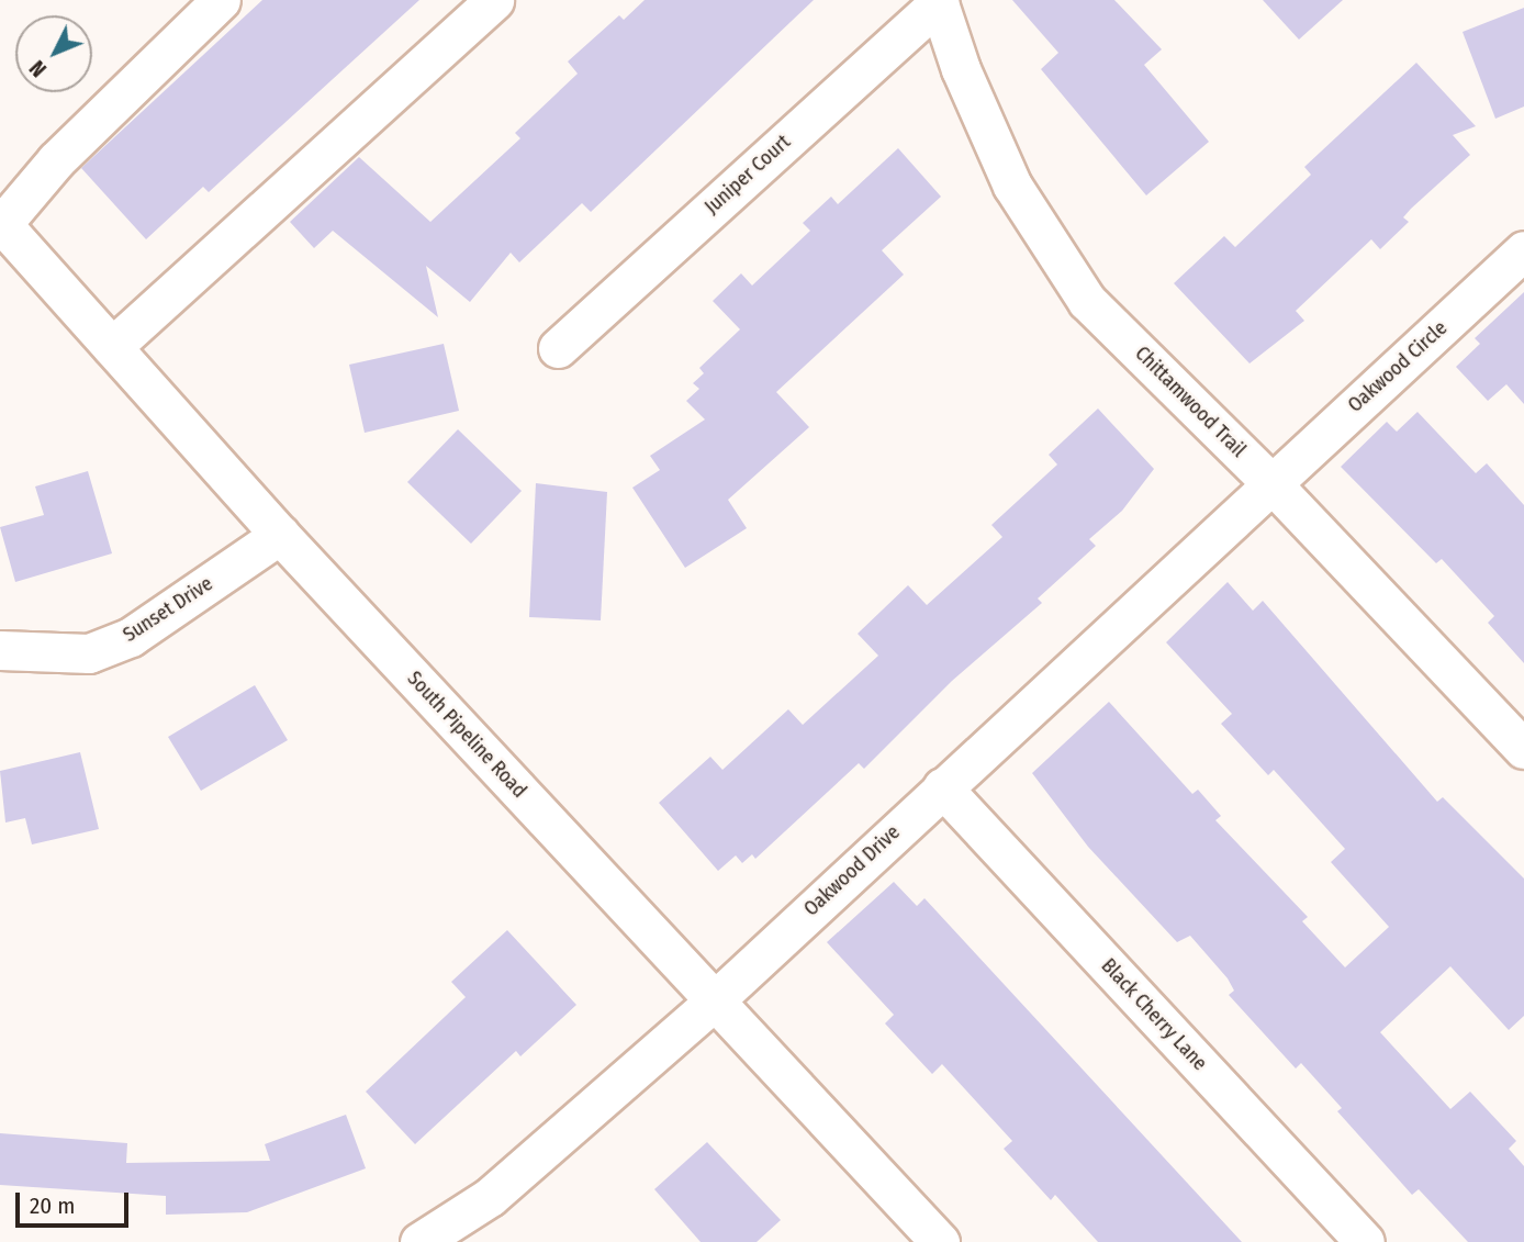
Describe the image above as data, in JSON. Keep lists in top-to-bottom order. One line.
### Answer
{"streets":{"street":["Juniper Court","Oakwood Circle","Chittamwood Trail","Sunset Drive","South Pipeline Road","Oakwood Drive","Black Cherry Lane"]},"crossings":[["Juniper Court","Chittamwood Trail"],["Oakwood Circle","Chittamwood Trail"],["Oakwood Circle","Oakwood Drive"],["Chittamwood Trail","Oakwood Drive"],["Sunset Drive","South Pipeline Road"],["South Pipeline Road","Oakwood Drive"],["Oakwood Drive","Black Cherry Lane"]],"scale_bar":"20 m","north":"bottom left"}
